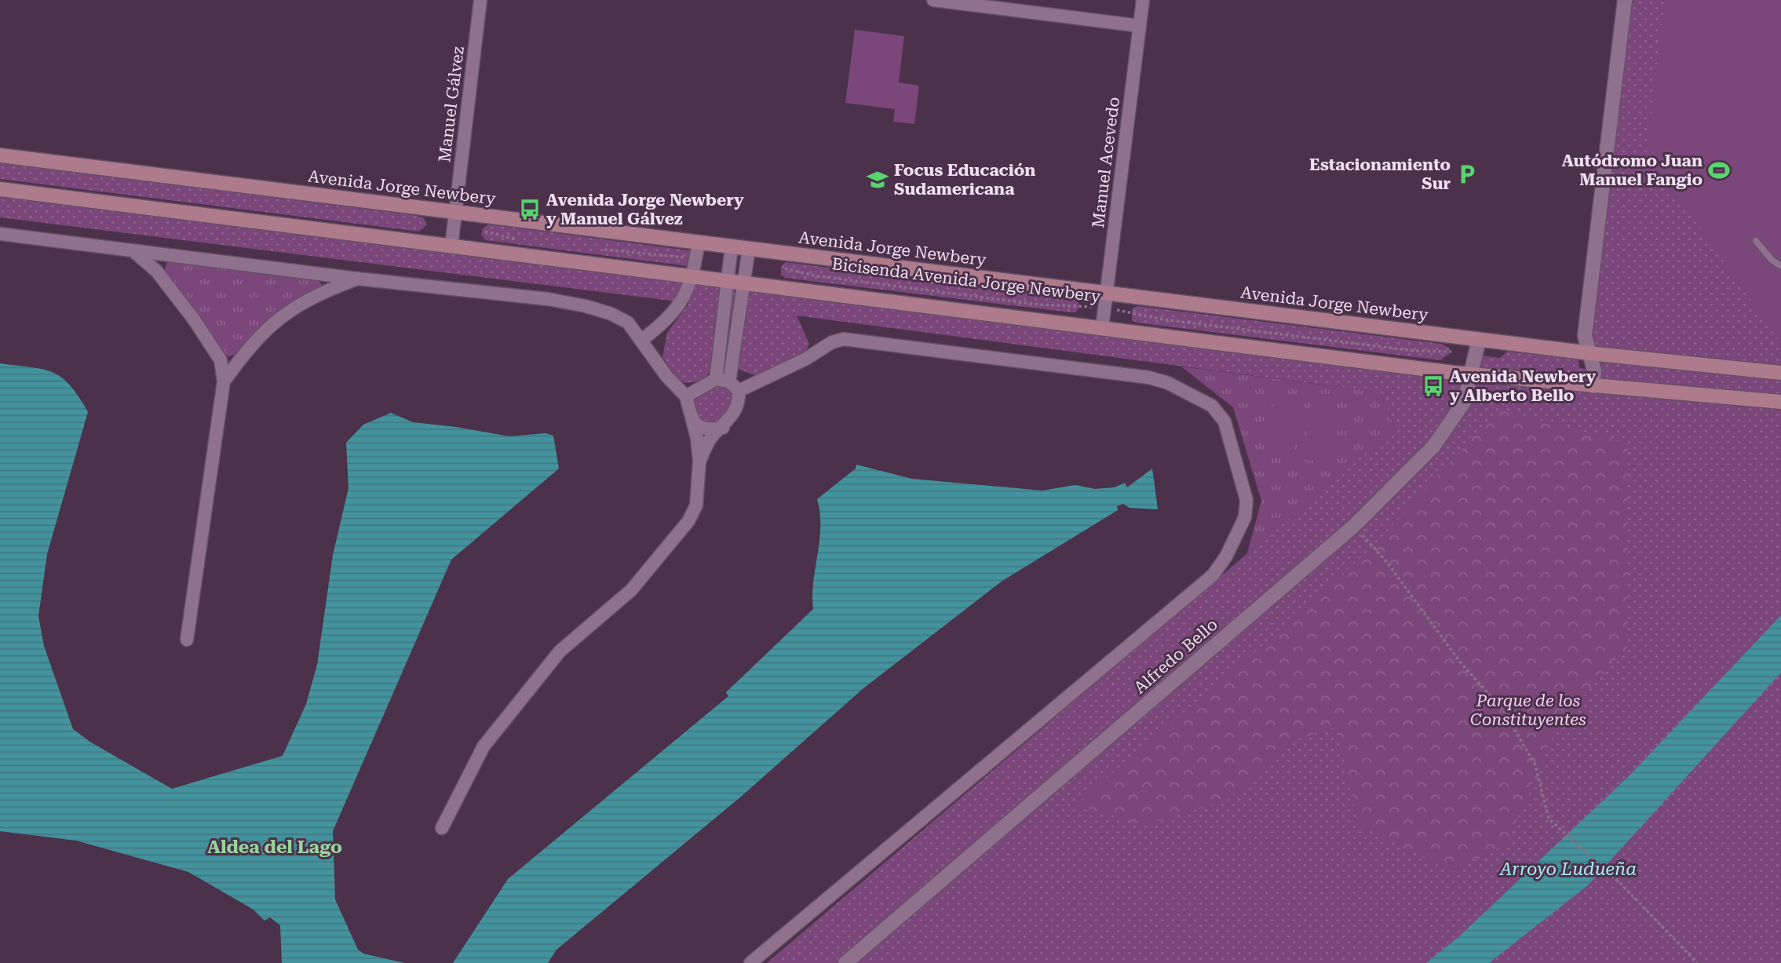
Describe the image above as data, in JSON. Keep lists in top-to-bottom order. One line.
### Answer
{"streets":{"main road":["Avenida Jorge Newbery"],"street":["Manuel Gálvez","Manuel Acevedo","Alfredo Bello"],"path":["Bicisenda Avenida Jorge Newbery"]},"crossings":[["Manuel Gálvez","Avenida Jorge Newbery"],["Manuel Acevedo","Avenida Jorge Newbery"],["Manuel Acevedo","Bicisenda Avenida Jorge Newbery"],["Avenida Jorge Newbery","Alfredo Bello"],["Bicisenda Avenida Jorge Newbery","Alfredo Bello"]],"districts":["Aldea del Lago"],"water":["Arroyo Ludueña"],"parks":["Parque de los Constituyentes"],"places":{"sports":["Autódromo Juan Manuel Fangio"],"parking":["Estacionamiento Sur"],"school or university":["Focus Educación Sudamericana"],"bus stop":["Avenida Jorge Newbery y Manuel Gálvez","Avenida Newbery y Alberto Bello"]}}
